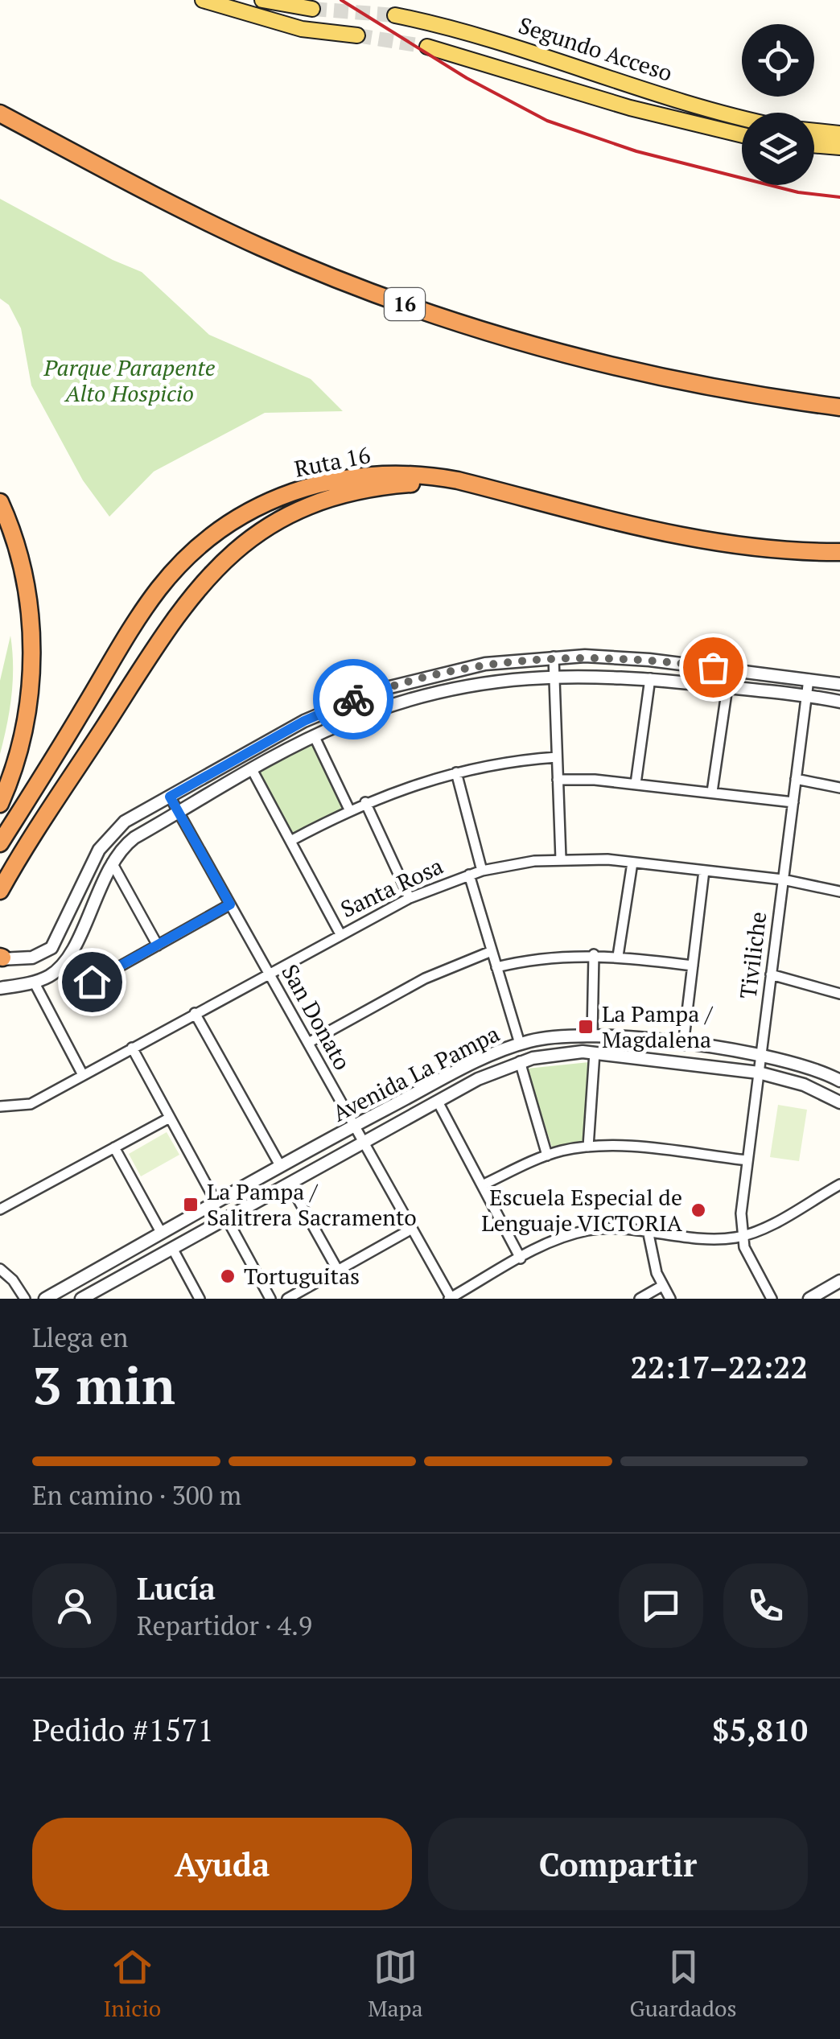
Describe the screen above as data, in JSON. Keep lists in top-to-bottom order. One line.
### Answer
{"streets":{"highway":["16","Ruta 16"],"main road":["Segundo Acceso"],"street":["Santa Rosa","Tiviliche","San Donato","Avenida La Pampa"]},"crossings":[["Santa Rosa","Tiviliche"],["Santa Rosa","San Donato"],["Tiviliche","Avenida La Pampa"],["San Donato","Avenida La Pampa"]],"parks":["Parque Parapente Alto Hospicio"],"places":{"transit":["La Pampa / Magdalena","La Pampa / Salitrera Sacramento"],"other":["Escuela Especial de Lenguaje VICTORIA","Tortuguitas"]},"page":{"heading":["3 min","Llega en","22:17–22:22"],"panel":["Lucía","Repartidor · 4.9","Pedido #1571","$5,810"],"bar":"En camino · 300 m","buttons":["Ayuda","Compartir"],"tabs":["Inicio","Mapa","Guardados"]}}
